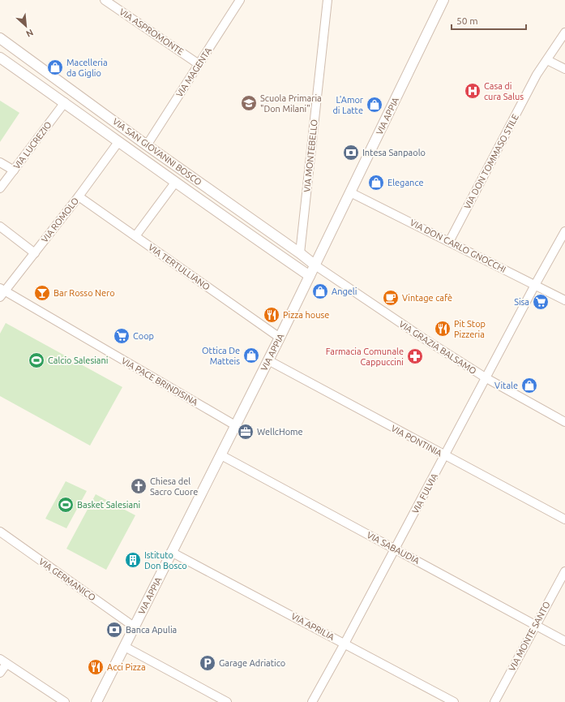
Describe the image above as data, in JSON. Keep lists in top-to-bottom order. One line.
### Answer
{"streets":{"street":["VIA ASPROMONTE","VIA MAGENTA","VIA APPIA","VIA LUCREZIO","VIA SAN GIOVANNI BOSCO","VIA MONTEBELLO","VIA DON TOMMASO STILE","VIA ROMOLO","VIA DON CARLO GNOCCHI","VIA TERTULLIANO","VIA GRAZIA BALSAMO","VIA PACE BRINDISINA","VIA PONTINIA","VIA FULVIA","VIA SABAUDIA","VIA GERMANICO","VIA APRILIA","VIA MONTE SANTO"]},"crossings":[["VIA ASPROMONTE","VIA MAGENTA"],["VIA MAGENTA","VIA SAN GIOVANNI BOSCO"],["VIA APPIA","VIA SAN GIOVANNI BOSCO"],["VIA APPIA","VIA DON CARLO GNOCCHI"],["VIA APPIA","VIA TERTULLIANO"],["VIA APPIA","VIA GRAZIA BALSAMO"],["VIA APPIA","VIA PACE BRINDISINA"],["VIA APPIA","VIA PONTINIA"],["VIA APPIA","VIA SABAUDIA"],["VIA APPIA","VIA GERMANICO"],["VIA APPIA","VIA APRILIA"],["VIA LUCREZIO","VIA SAN GIOVANNI BOSCO"],["VIA SAN GIOVANNI BOSCO","VIA MONTEBELLO"],["VIA SAN GIOVANNI BOSCO","VIA ROMOLO"],["VIA SAN GIOVANNI BOSCO","VIA GRAZIA BALSAMO"],["VIA DON TOMMASO STILE","VIA DON CARLO GNOCCHI"],["VIA ROMOLO","VIA TERTULLIANO"],["VIA ROMOLO","VIA PACE BRINDISINA"],["VIA DON CARLO GNOCCHI","VIA FULVIA"],["VIA GRAZIA BALSAMO","VIA FULVIA"],["VIA PONTINIA","VIA FULVIA"],["VIA FULVIA","VIA SABAUDIA"],["VIA FULVIA","VIA APRILIA"],["VIA SABAUDIA","VIA MONTE SANTO"]],"places":{"shop":["Macelleria da Giglio","L'Amor di Latte","Elegance","Angeli","Ottica De Matteis","Vitale"],"hospital":["Casa di cura Salus"],"school or university":["Scuola Primaria \"Don Milani\""],"bank":["Intesa Sanpaolo","Banca Apulia"],"bar":["Bar Rosso Nero"],"cafe":["Vintage cafè"],"supermarket":["Sisa","Coop"],"restaurant":["Pizza house","Pit Stop Pizzeria","Acci Pizza"],"pharmacy":["Farmacia Comunale Cappuccini"],"sports":["Calcio Salesiani","Basket Salesiani"],"office":["WellcHome"],"church":["Chiesa del Sacro Cuore"],"building":["Istituto Don Bosco"],"parking":["Garage Adriatico"]},"scale_bar":"50 m","north":"bottom right"}
